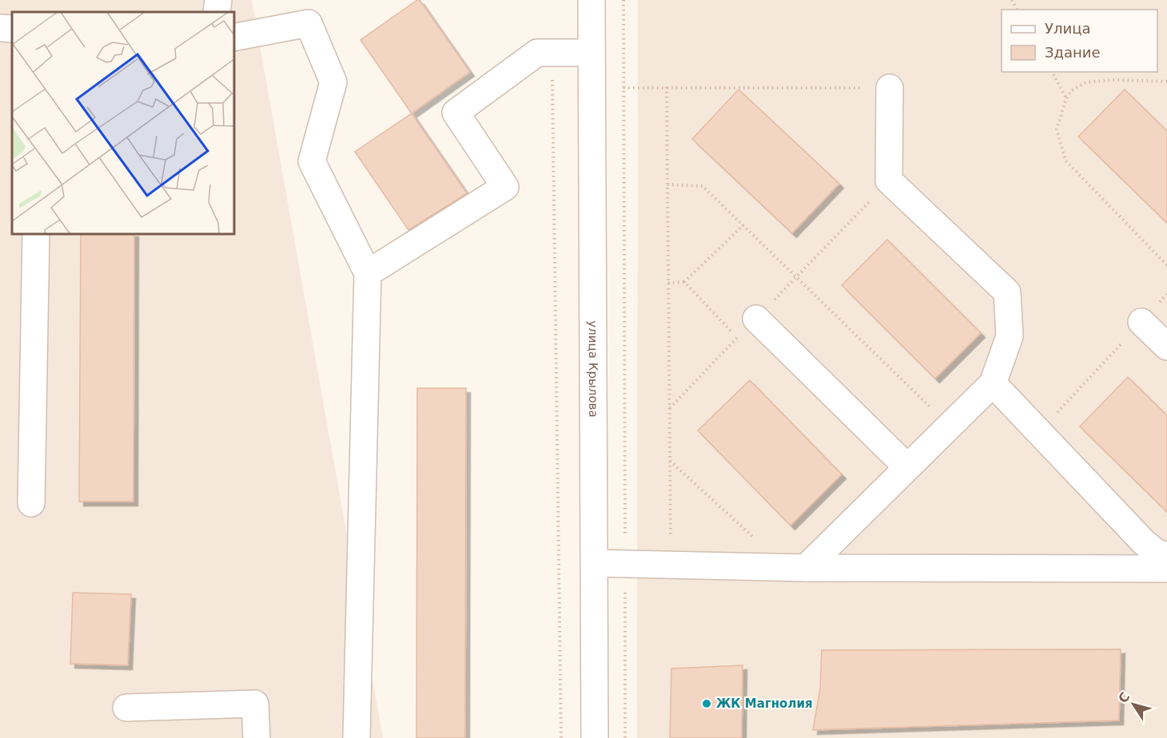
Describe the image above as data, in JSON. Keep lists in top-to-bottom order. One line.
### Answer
{"streets":{"street":["улица Крылова"]},"places":["ЖК Магнолия"],"legend":["Улица","Здание"],"north":"top left"}
